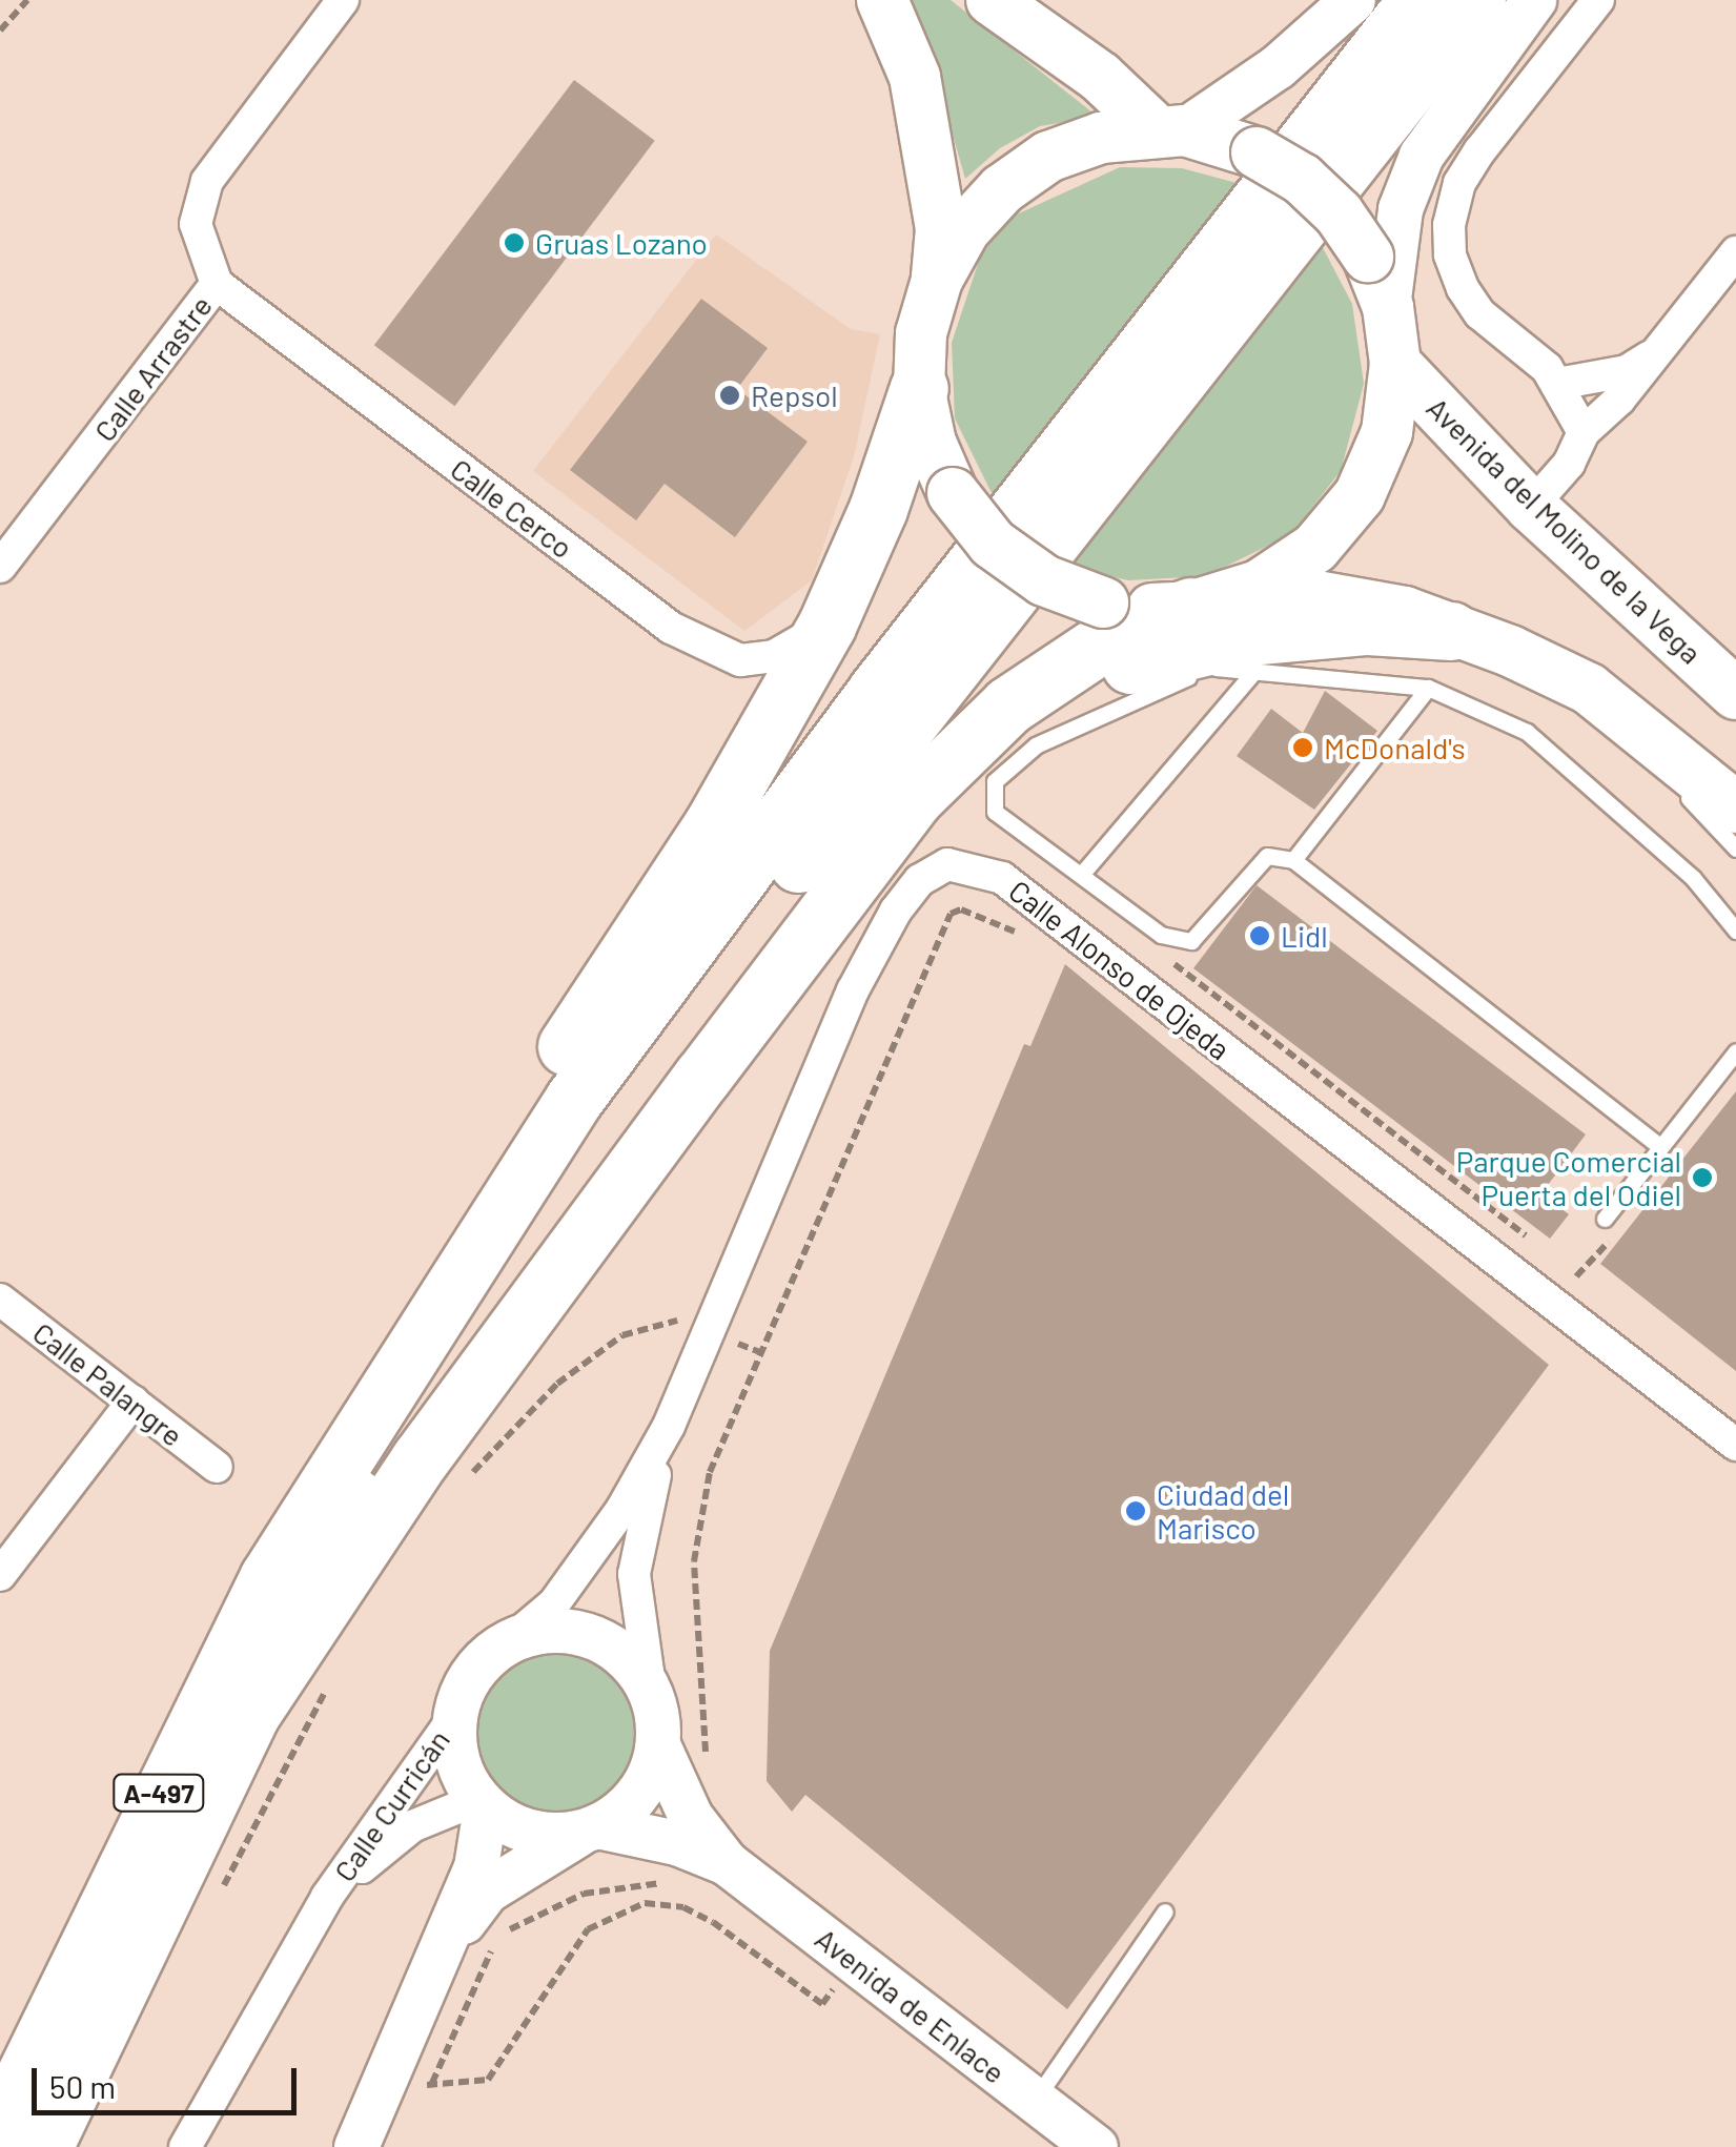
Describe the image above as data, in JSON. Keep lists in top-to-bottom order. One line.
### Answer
{"streets":{"highway":["A-497"],"main road":["Avenida del Molino de la Vega"],"street":["Calle Arrastre","Calle Cerco","Calle Alonso de Ojeda","Calle Palangre","Calle Curricán","Avenida de Enlace"]},"crossings":[["Calle Arrastre","Calle Cerco"],["Calle Alonso de Ojeda","Calle Curricán"],["Calle Alonso de Ojeda","Avenida de Enlace"],["Calle Curricán","Avenida de Enlace"]],"places":["Gruas Lozano","Repsol","McDonald's","Lidl","Parque Comercial Puerta del Odiel","Ciudad del Marisco"],"scale_bar":"50 m"}
